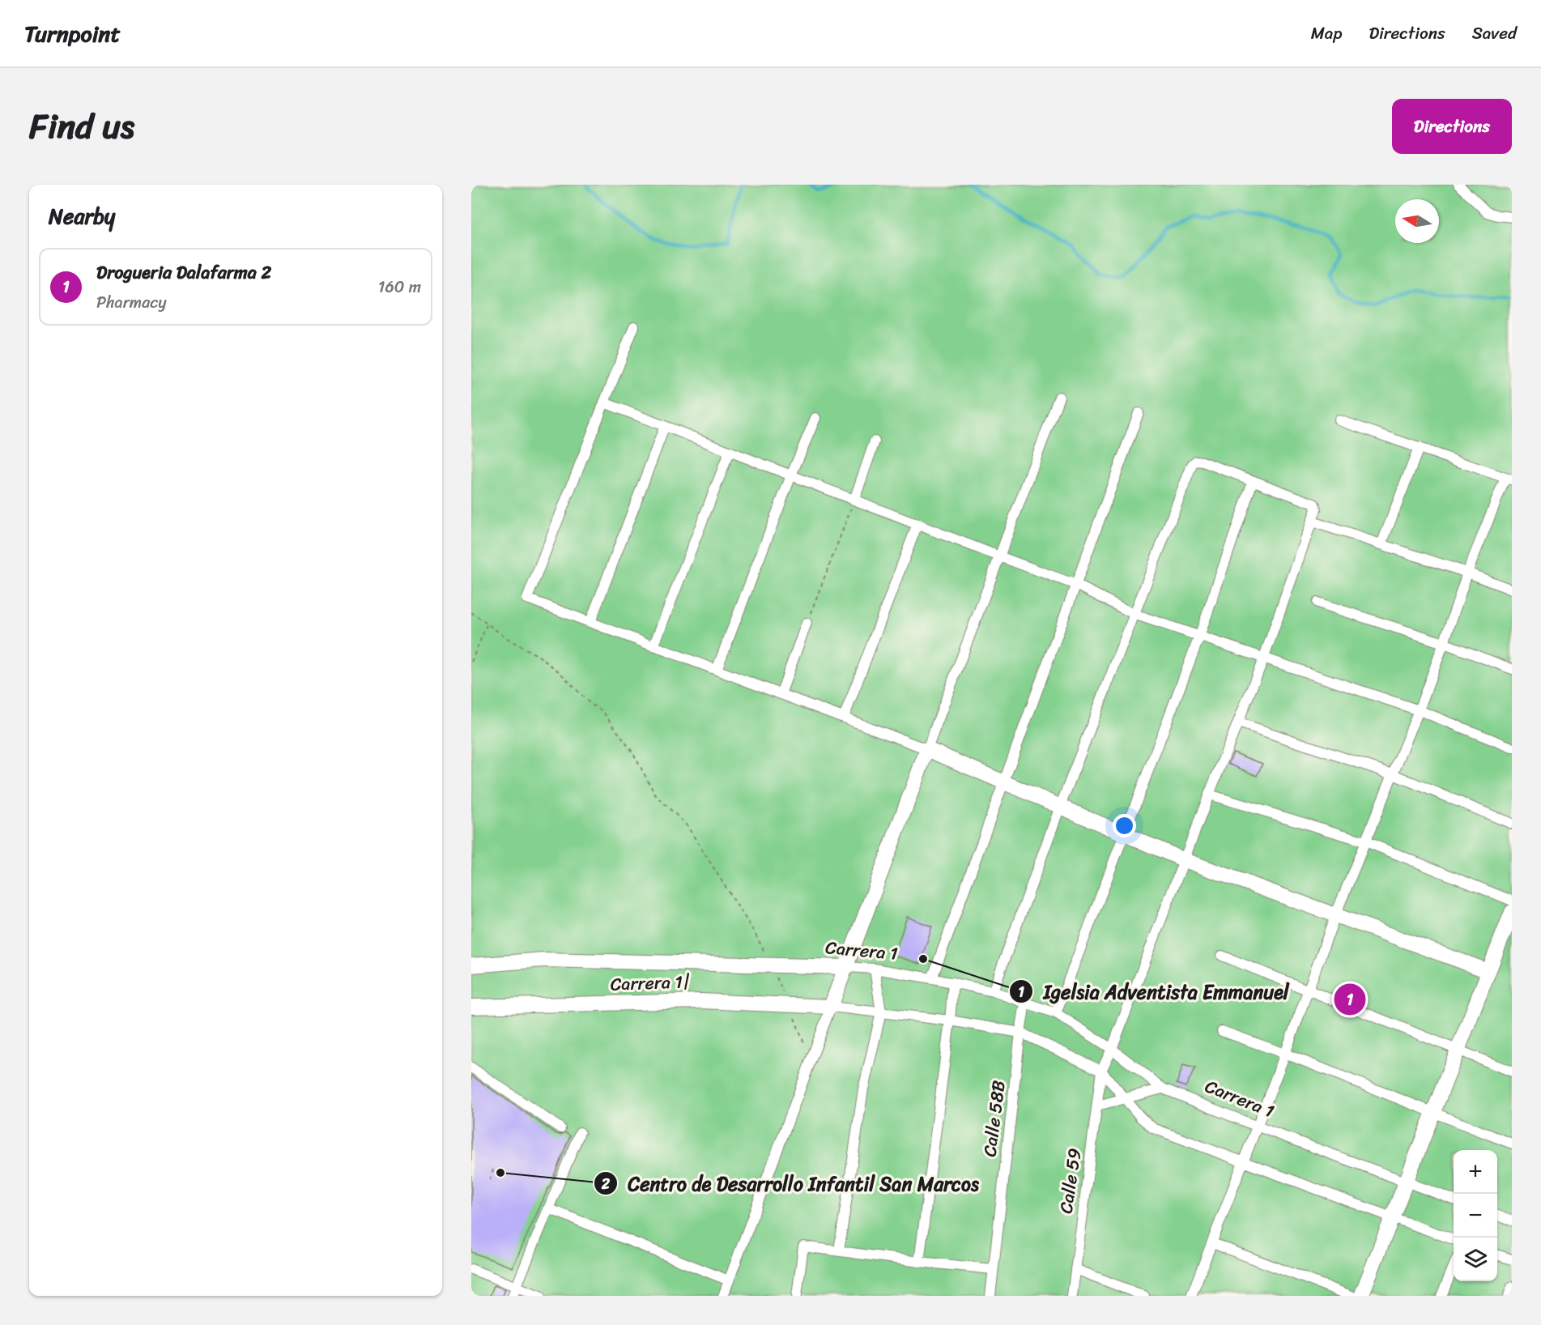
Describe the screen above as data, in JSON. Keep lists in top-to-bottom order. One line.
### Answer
{"streets":{"street":["Carrera 1","Carrera 1|","Calle 58B","Calle 59"]},"crossings":[["Carrera 1","Calle 58B"],["Carrera 1","Calle 59"]],"places":["Igelsia Adventista Emmanuel","Centro de Desarrollo Infantil San Marcos"],"north":"left","page":{"header":"Turnpoint","nav":["Map","Directions","Saved"],"title":"Find us","buttons":"Directions","heading":"Nearby","list":[{"mark":"1","name":"Drogueria Dalafarma 2","note":"Pharmacy","value":"160 m"}],"pins":"1","map_buttons":["+","−"]}}
